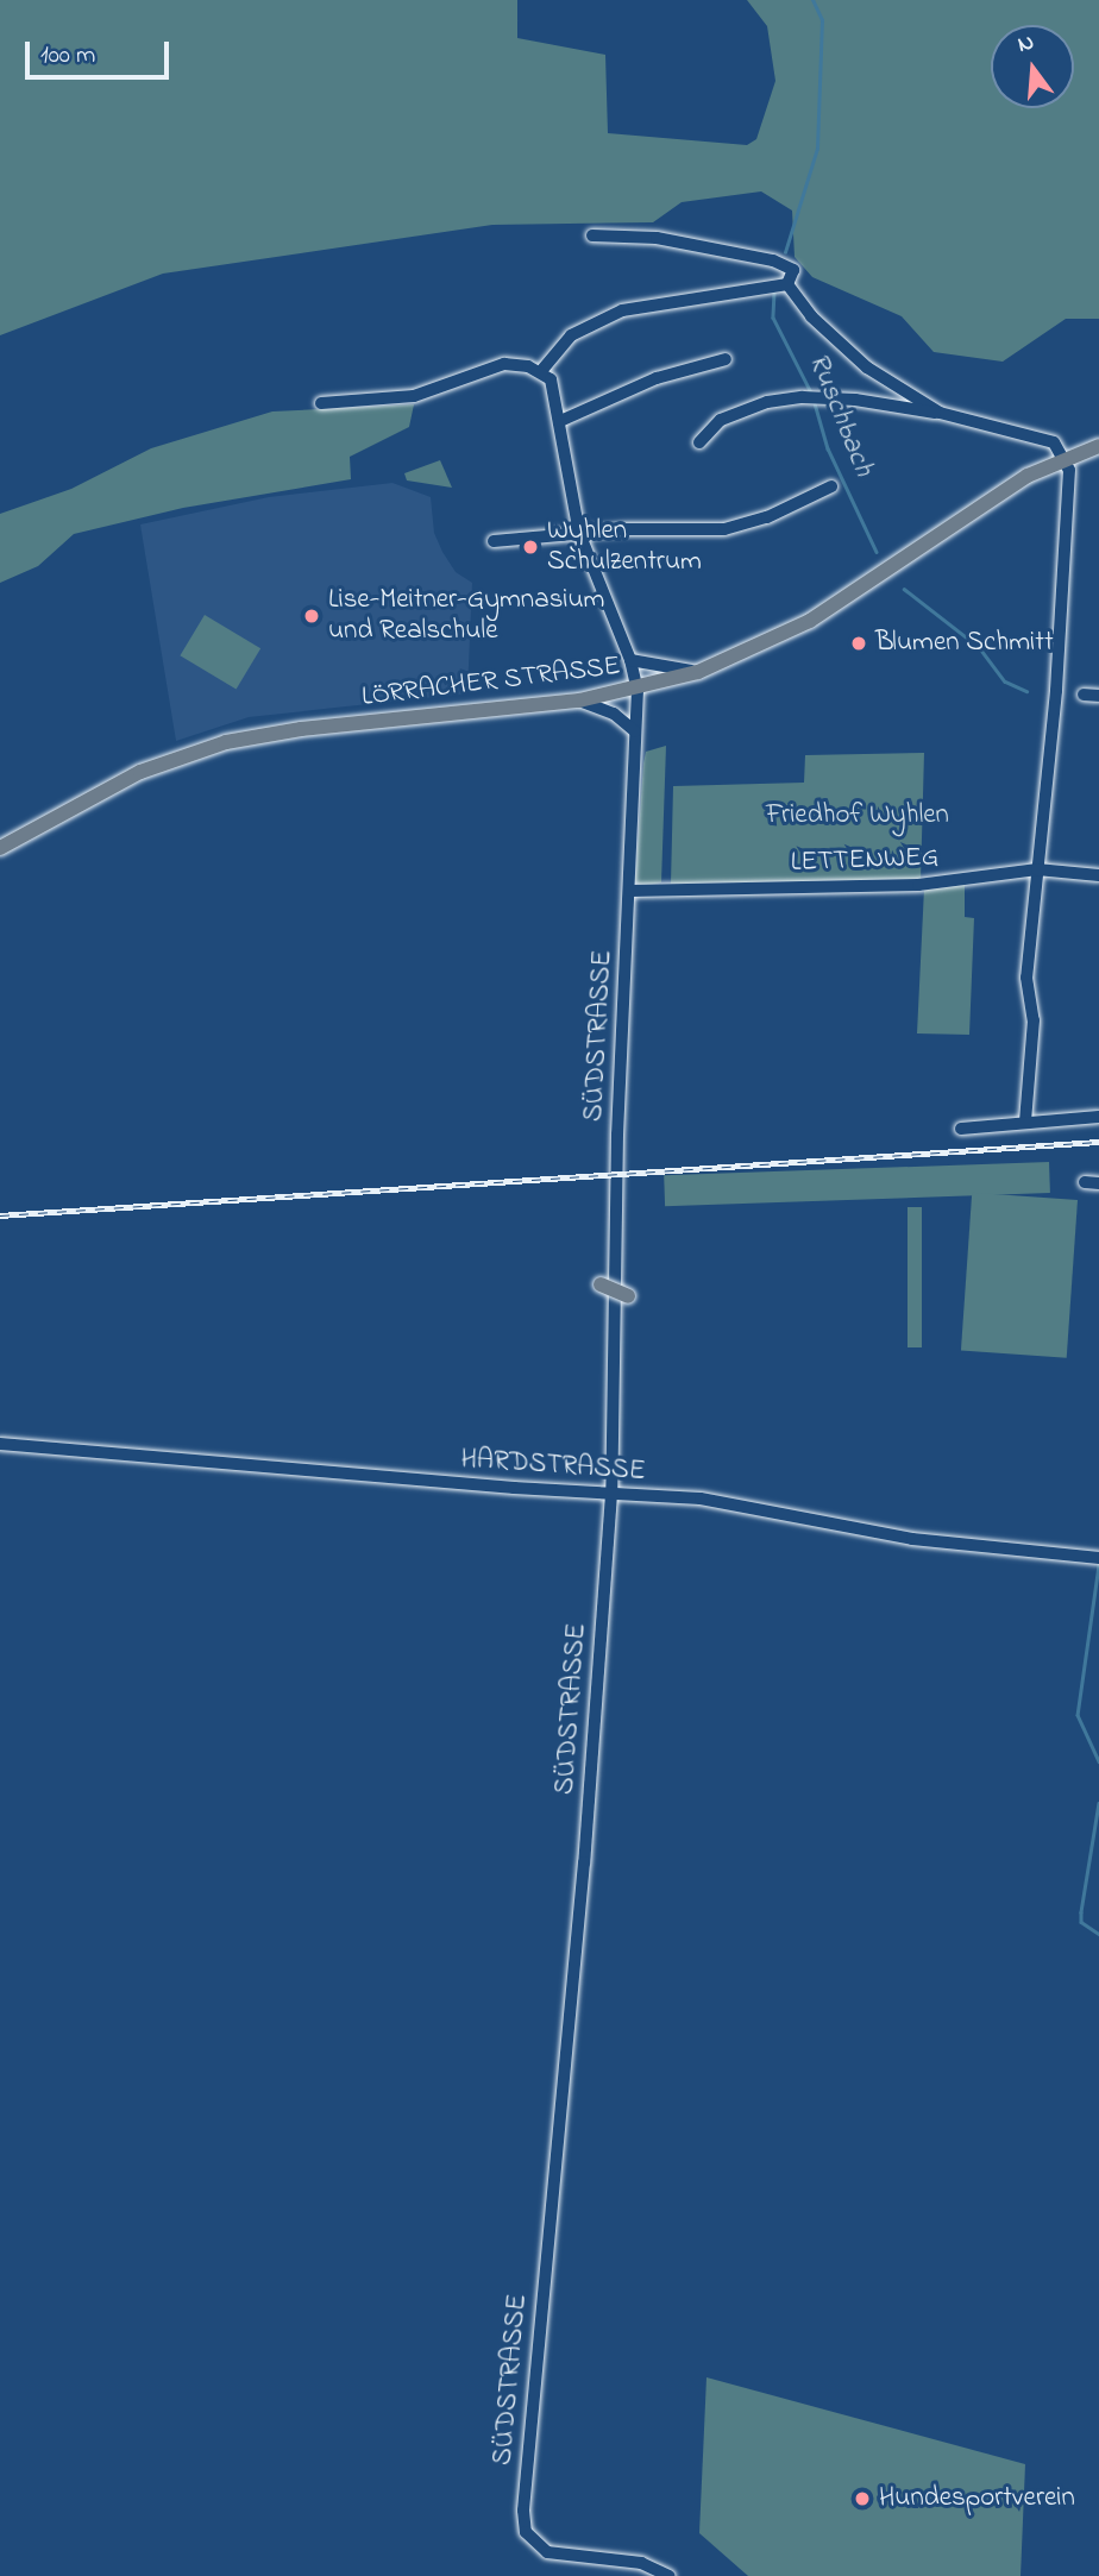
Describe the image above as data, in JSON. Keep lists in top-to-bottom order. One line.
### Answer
{"streets":{"main road":["LÖRRACHER STRASSE"],"street":["LETTENWEG","SÜDSTRASSE","HARDSTRASSE"]},"crossings":[["LÖRRACHER STRASSE","SÜDSTRASSE"],["LETTENWEG","SÜDSTRASSE"],["SÜDSTRASSE","HARDSTRASSE"]],"water":["Ruschbach"],"parks":["Friedhof Wyhlen"],"places":["Wyhlen Schulzentrum","Lise-Meitner-Gymnasium und Realschule","Blumen Schmitt","Hundesportverein"],"scale_bar":"100 m","north":"top"}
